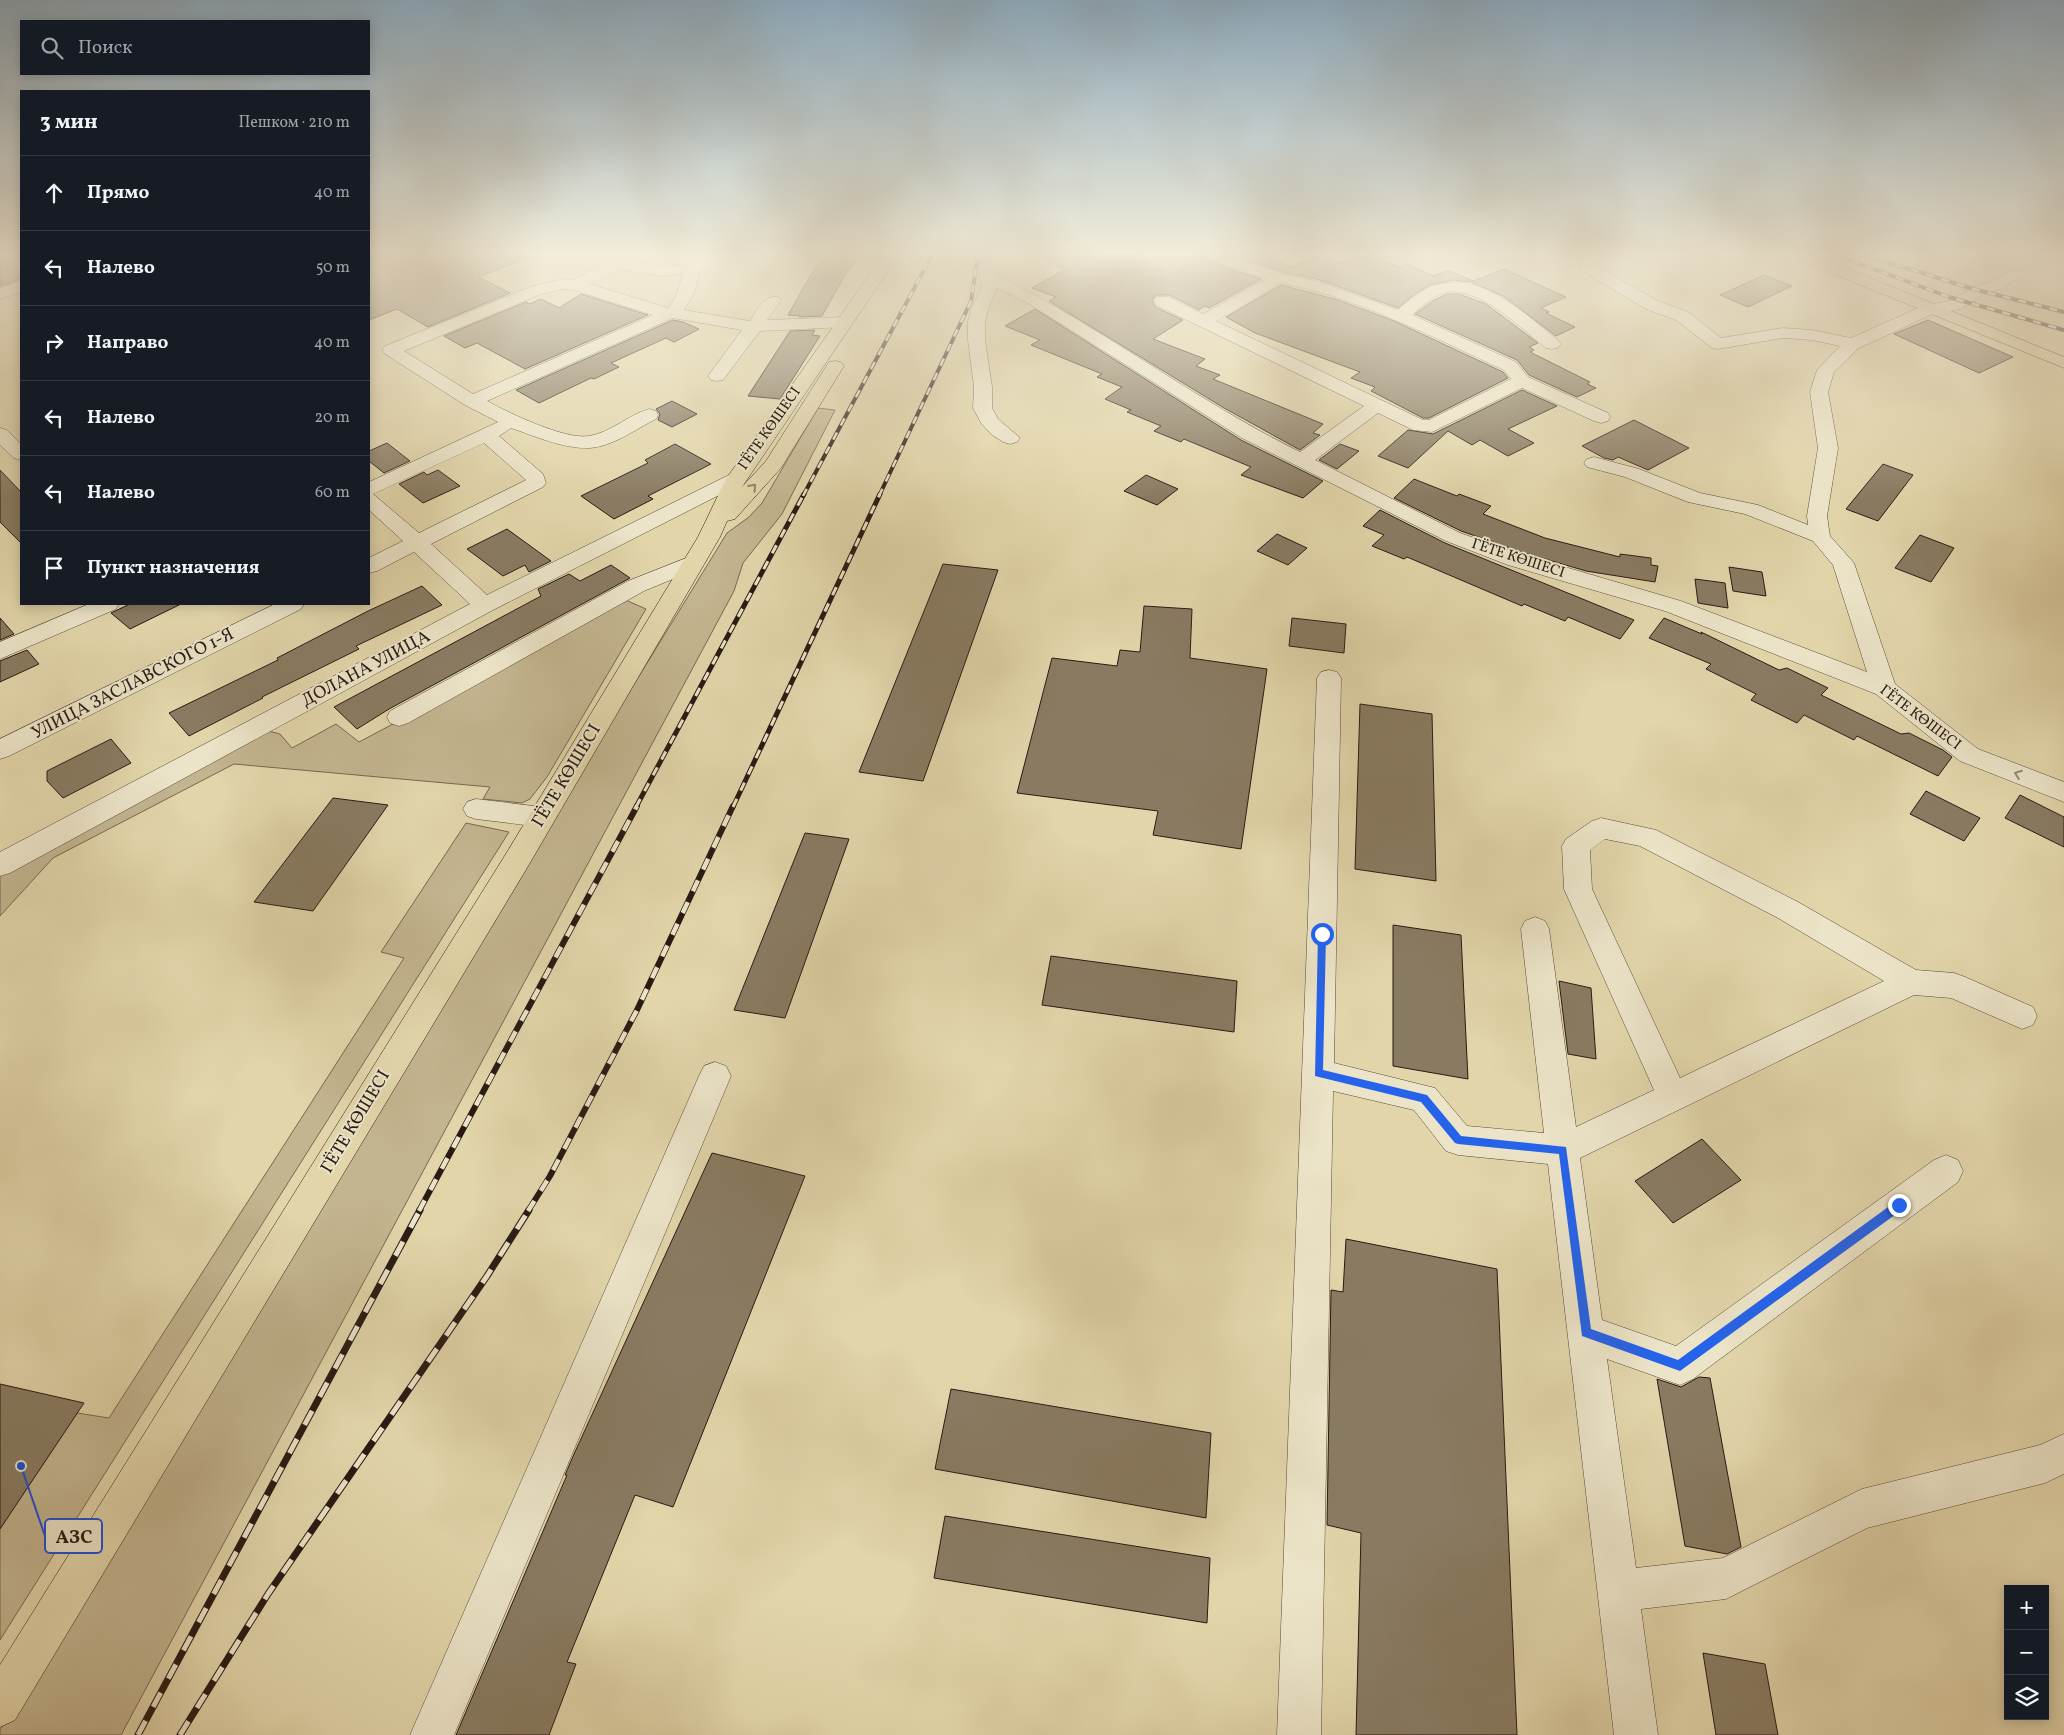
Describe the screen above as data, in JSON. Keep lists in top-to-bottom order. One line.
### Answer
{"streets":{"main road":["ГЁТЕ КӨШЕСІ"],"street":["ДОЛАНА УЛИЦА","УЛИЦА ЗАСЛАВСКОГО 1-Я"]},"crossings":[["ГЁТЕ КӨШЕСІ","ДОЛАНА УЛИЦА"]],"places":["АЗС"],"page":{"search":"Поиск","heading":["3 мин","Пешком · 210 m"],"list":[["Прямо","40 m"],["Налево","50 m"],["Направо","40 m"],["Налево","20 m"],["Налево","60 m"],"Пункт назначения"],"map_buttons":["+","−"]}}
